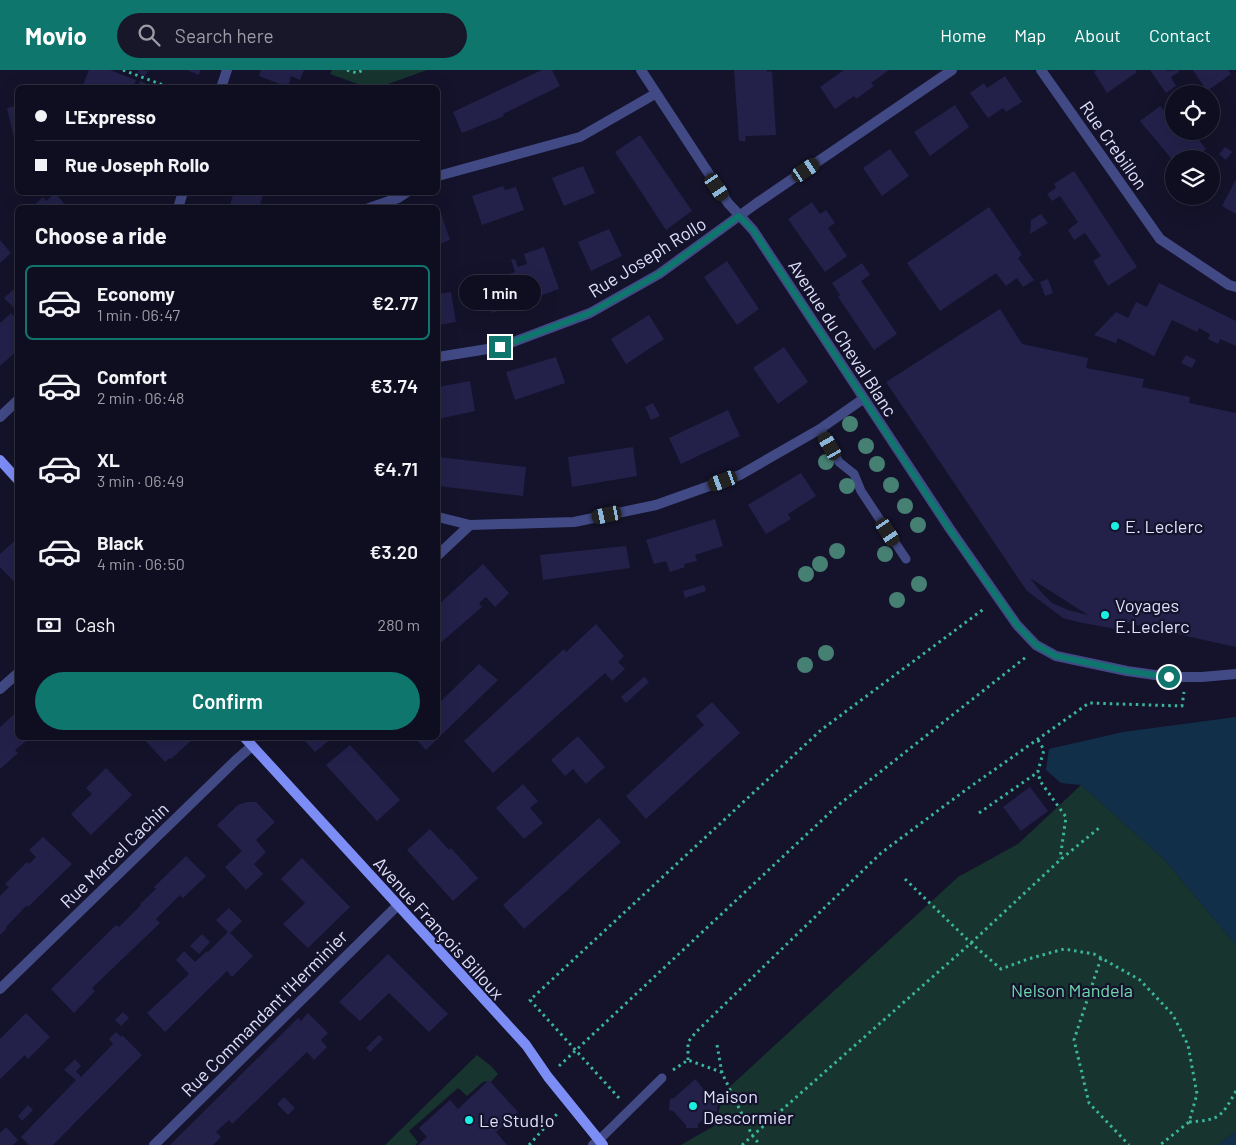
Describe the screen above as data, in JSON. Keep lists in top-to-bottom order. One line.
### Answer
{"streets":{"main road":["Avenue François Billoux"],"street":["Rue Crebillon","Rue Joseph Rollo","Avenue du Cheval Blanc","Rue Marcel Cachin","Rue Commandant l'Herminier"]},"crossings":[["Rue Joseph Rollo","Avenue du Cheval Blanc"],["Rue Marcel Cachin","Avenue François Billoux"],["Avenue François Billoux","Rue Commandant l'Herminier"]],"parks":["Nelson Mandela"],"places":["E. Leclerc","Voyages E.Leclerc","Maison Descormier","Le Stud!o"],"page":{"header":"Movio","search":"Search here","nav":["Home","Map","About","Contact"],"banner":["L'Expresso","Rue Joseph Rollo"],"heading":"Choose a ride","list":[{"name":"Economy","note":"1 min · 06:47","value":"€2.77"},{"name":"Comfort","note":"2 min · 06:48","value":"€3.74"},{"name":"XL","note":"3 min · 06:49","value":"€4.71"},{"name":"Black","note":"4 min · 06:50","value":"€3.20"}],"bubble":"1 min","pay":["Cash","280 m"],"buttons":"Confirm"}}
